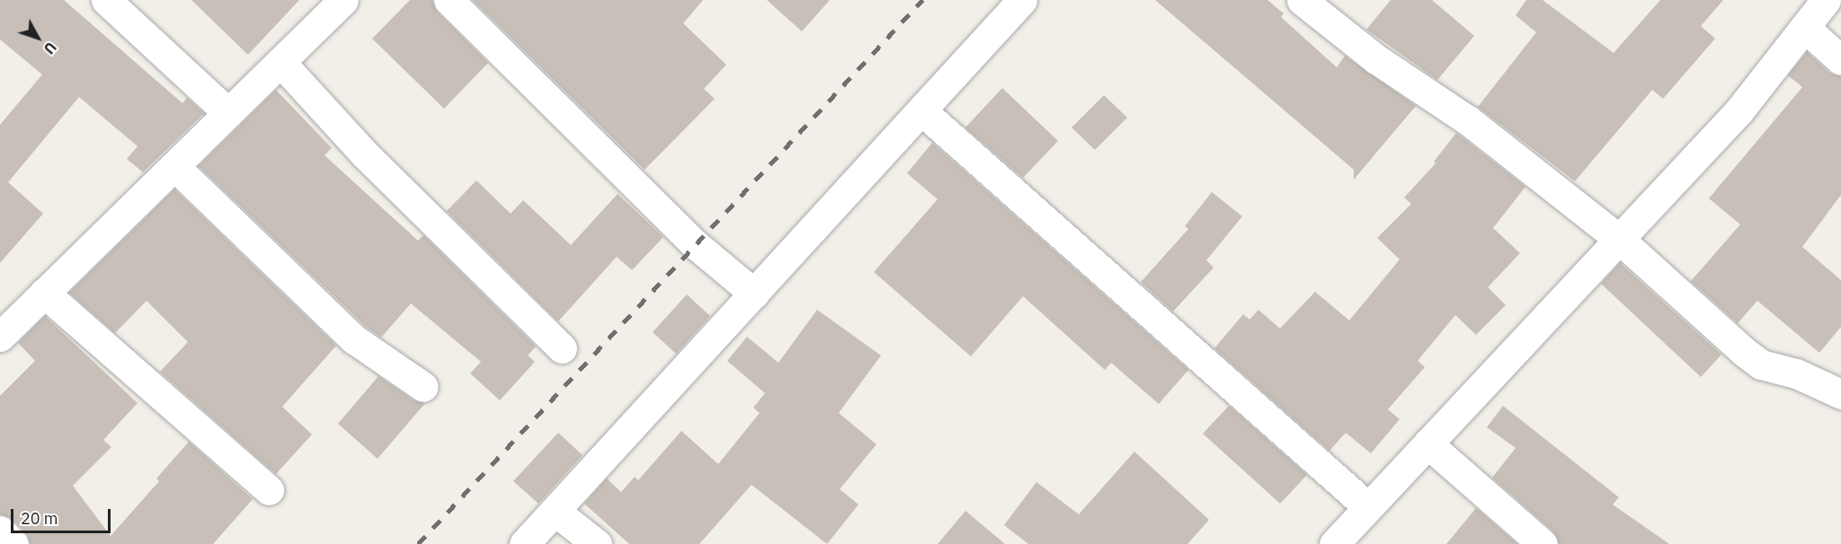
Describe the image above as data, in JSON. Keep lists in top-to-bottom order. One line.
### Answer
{"scale_bar":"20 m","north":"bottom right"}
